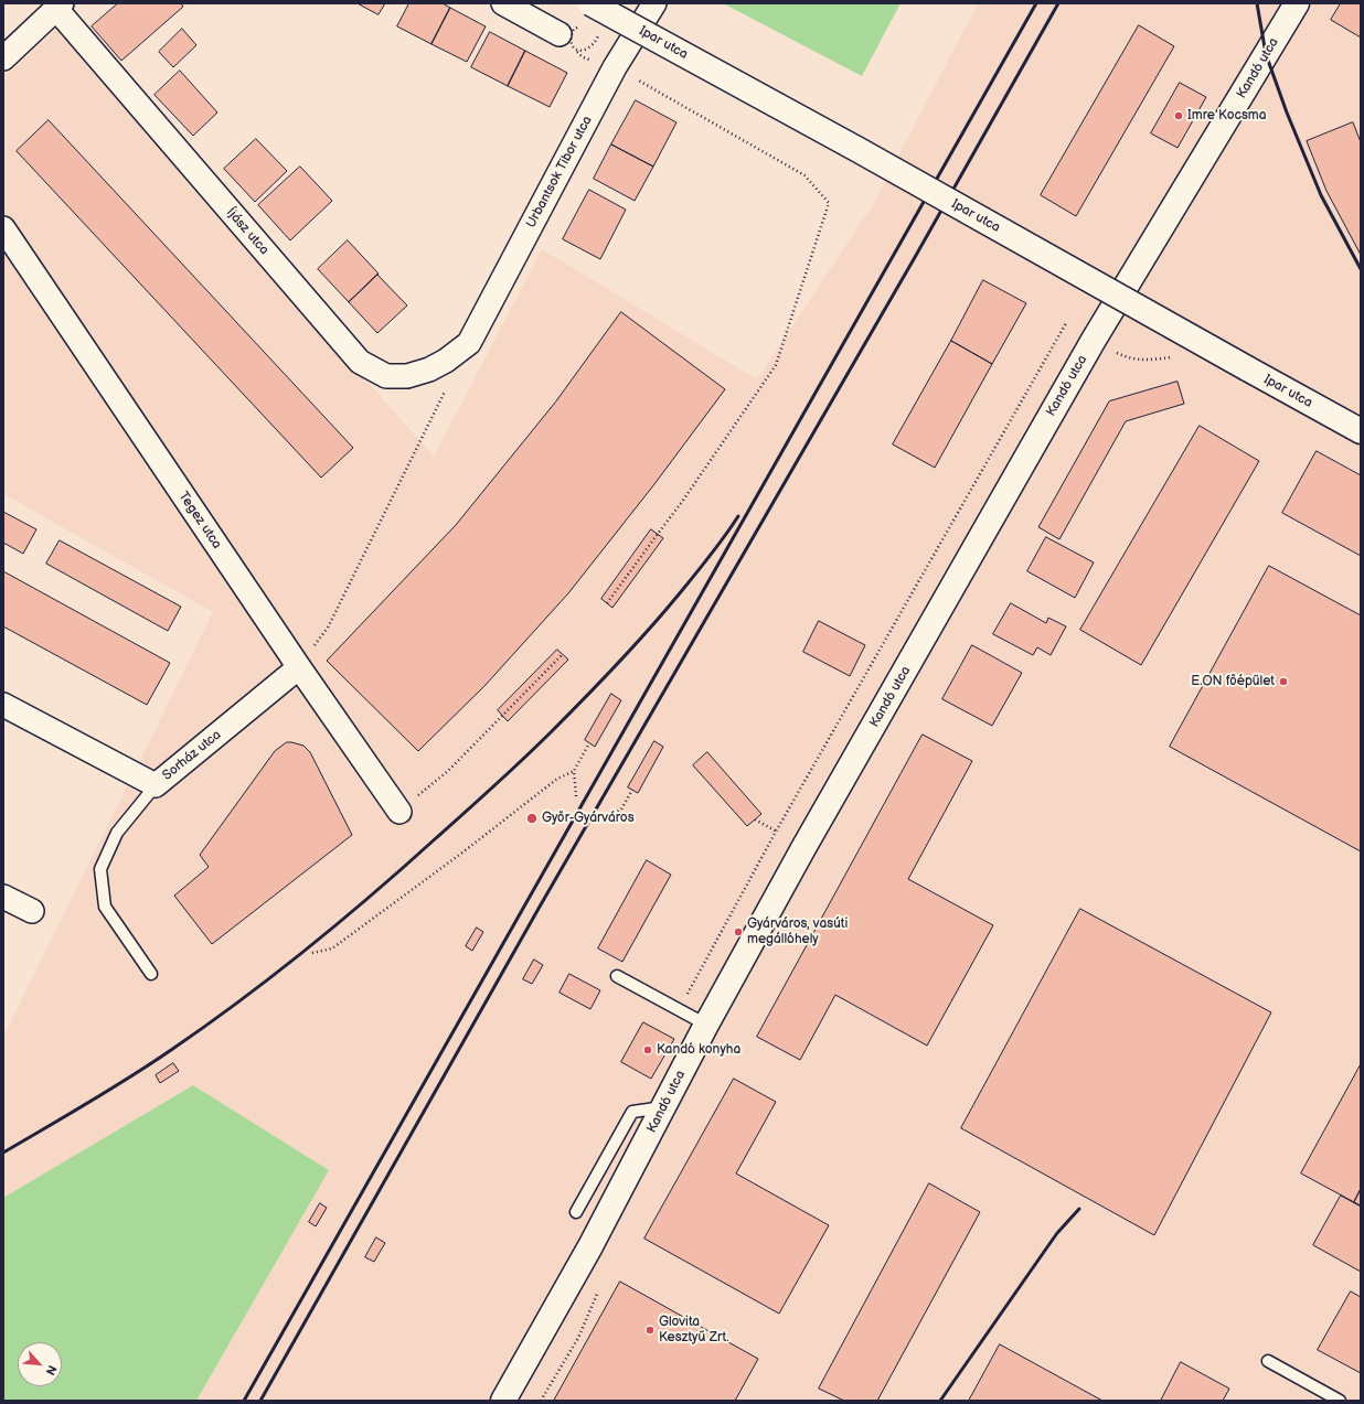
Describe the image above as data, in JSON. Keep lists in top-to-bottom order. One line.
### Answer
{"streets":{"street":["Ipar utca","Kandó utca","Urbantsok Tibor utca","Íjász utca","Tegez utca","Sorház utca"]},"crossings":[["Urbantsok Tibor utca","Íjász utca"],["Tegez utca","Sorház utca"]],"places":["Imre Kocsma","E.ON főépület","Győr-Gyárváros","Gyárváros, vasúti megállóhely","Kandó konyha","Glovita Kesztyű Zrt."],"north":"bottom right"}
